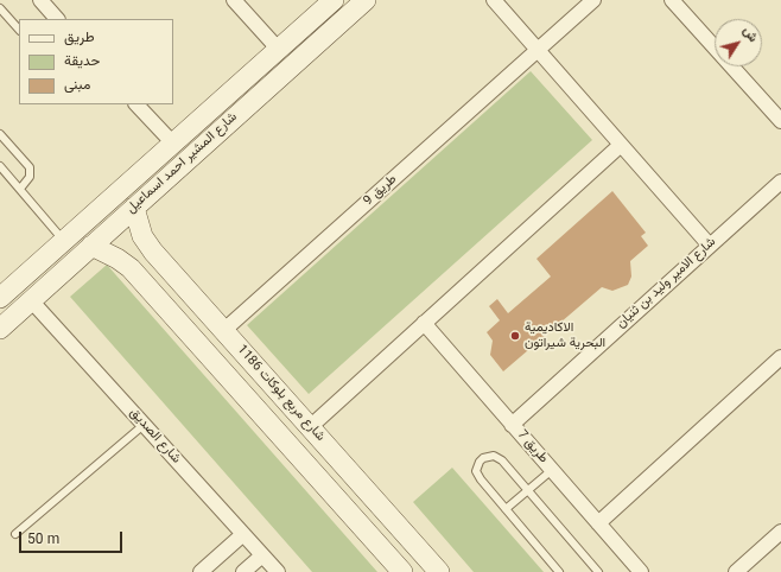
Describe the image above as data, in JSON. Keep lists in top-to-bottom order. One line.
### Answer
{"streets":{"street":["شارع المشير احمد اسماعيل","طريق 9","شارع الامير وليد بن ثنيان","شارع مربع بلوكات 1186","شارع الصديق","طريق 7"]},"crossings":[["شارع المشير احمد اسماعيل","شارع مربع بلوكات 1186"],["شارع المشير احمد اسماعيل","شارع الصديق"],["طريق 9","شارع مربع بلوكات 1186"],["شارع الامير وليد بن ثنيان","طريق 7"]],"places":["الاكاديمية البحرية شيراتون"],"legend":["طريق","حديقة","مبنى"],"scale_bar":"50 m","north":"top right"}
